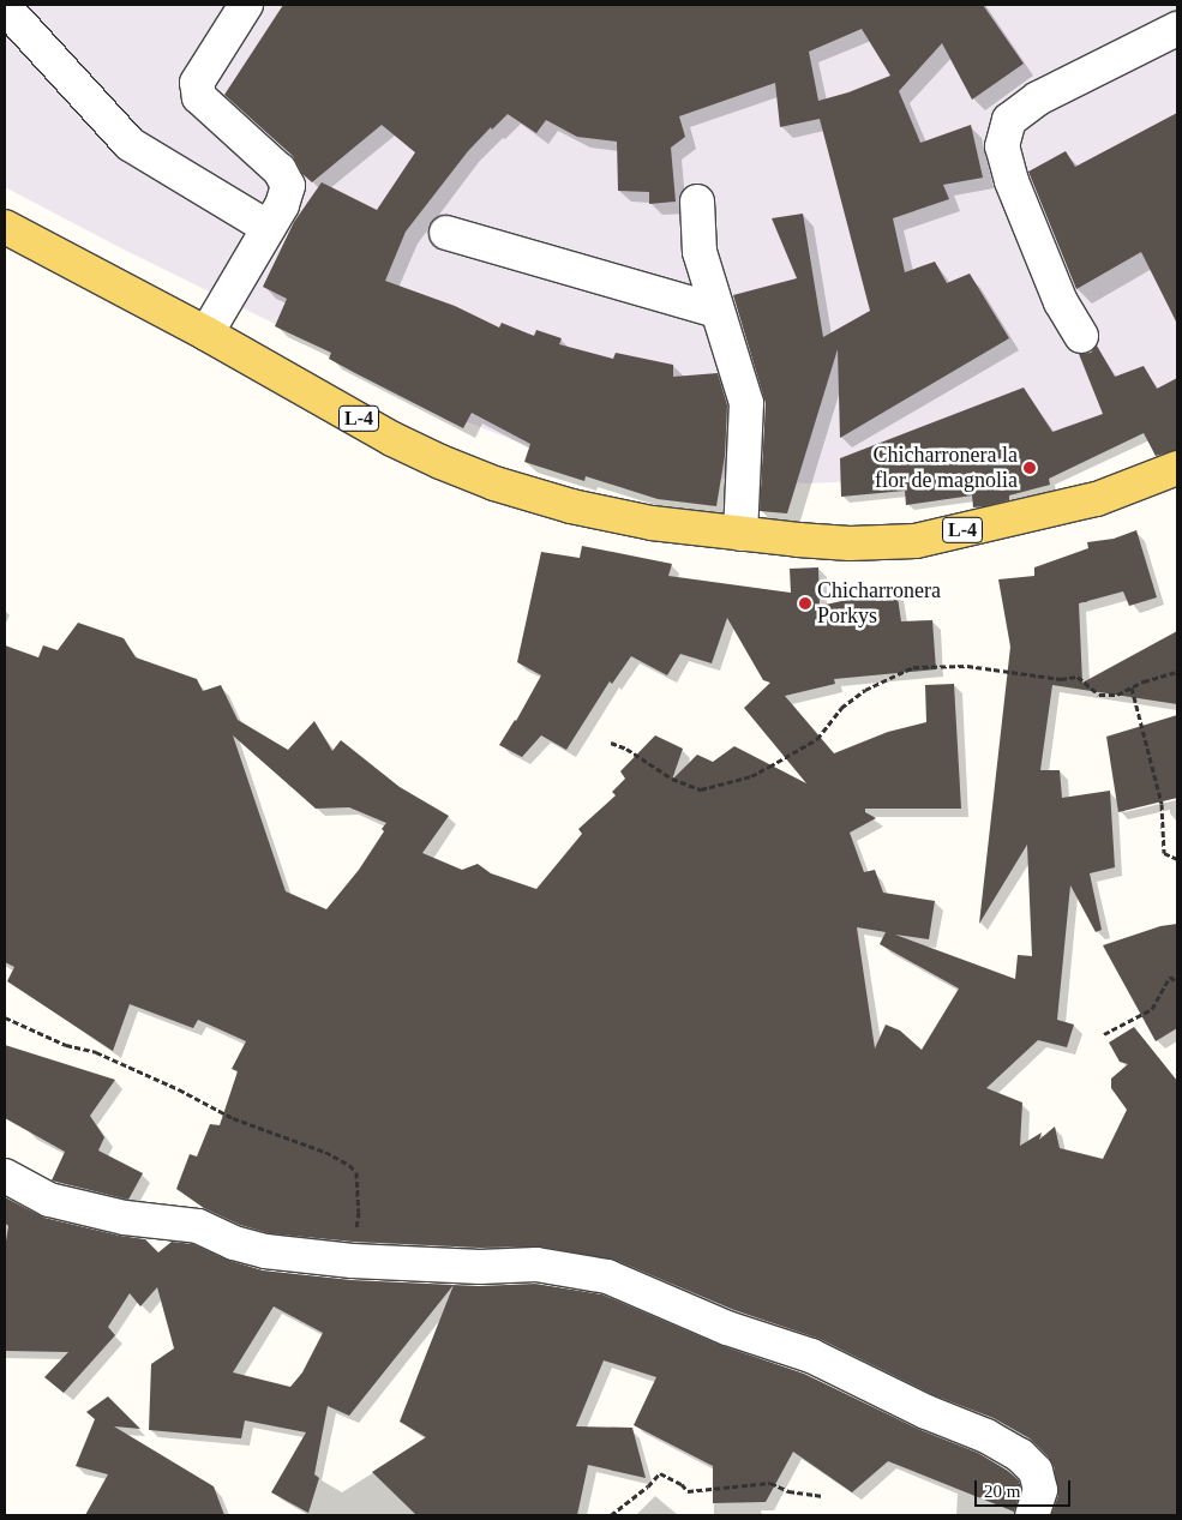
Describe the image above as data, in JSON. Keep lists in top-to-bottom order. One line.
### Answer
{"streets":{"main road":["L-4"]},"places":["Chicharronera la flor de magnolia","Chicharronera Porkys"],"scale_bar":"20 m"}
